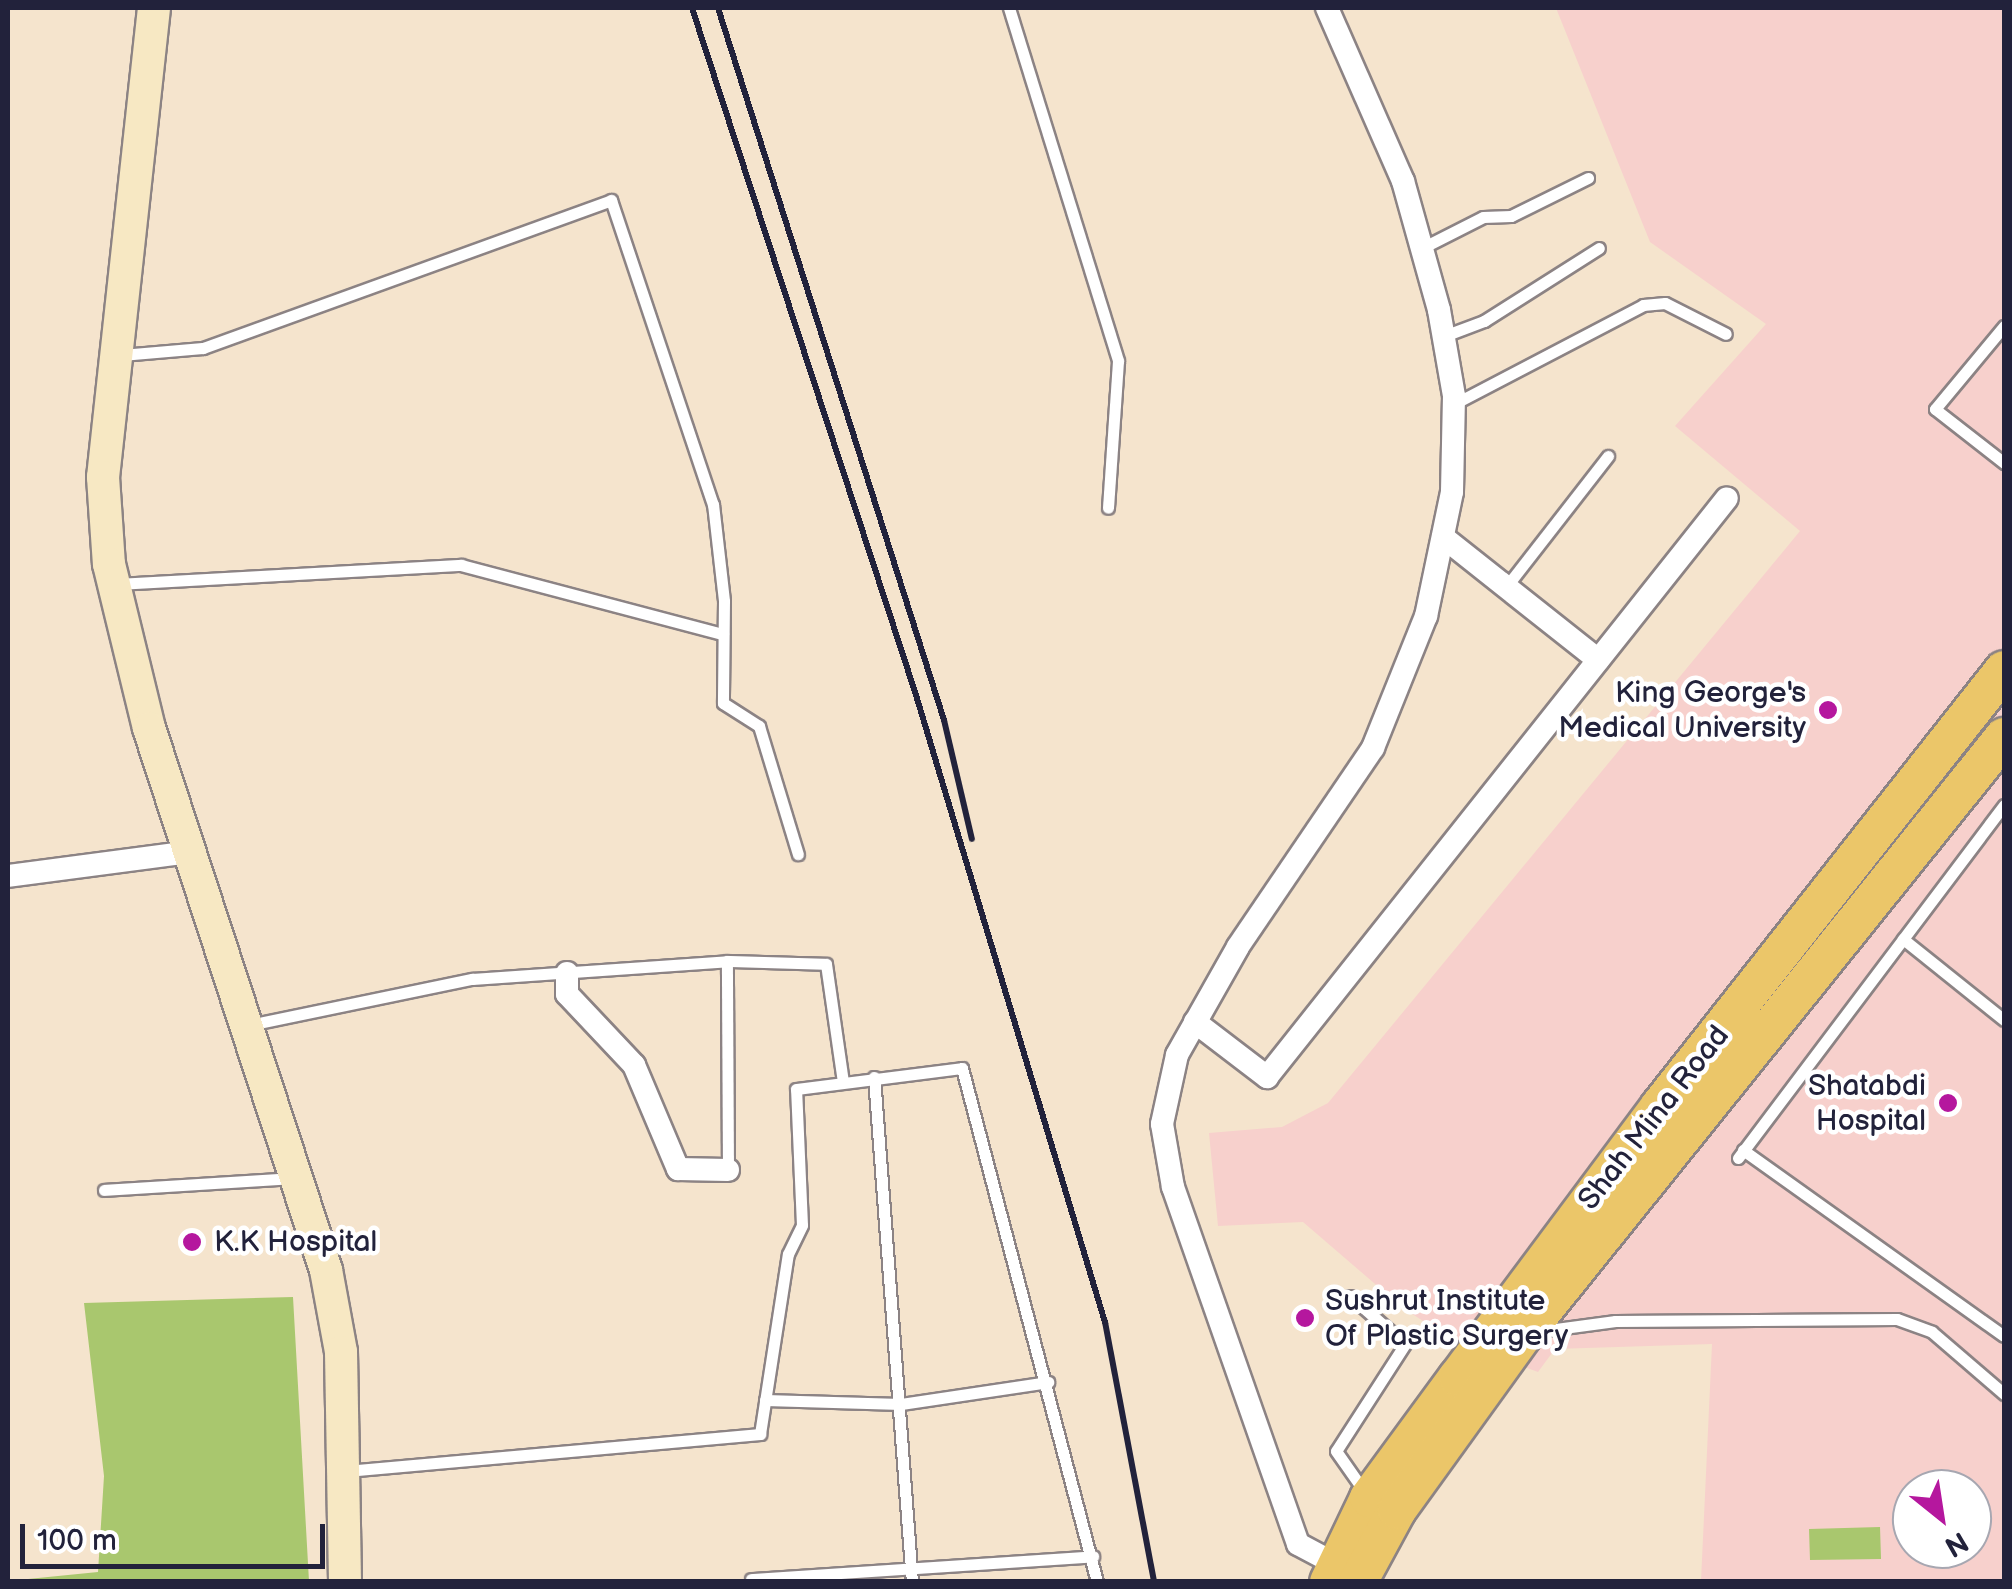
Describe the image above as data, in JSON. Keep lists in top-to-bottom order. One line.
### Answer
{"streets":{"main road":["Shah Mina Road"]},"places":["King George's Medical University","Shatabdi Hospital","K.K Hospital","Sushrut Institute Of Plastic Surgery"],"scale_bar":"100 m","north":"bottom right"}
